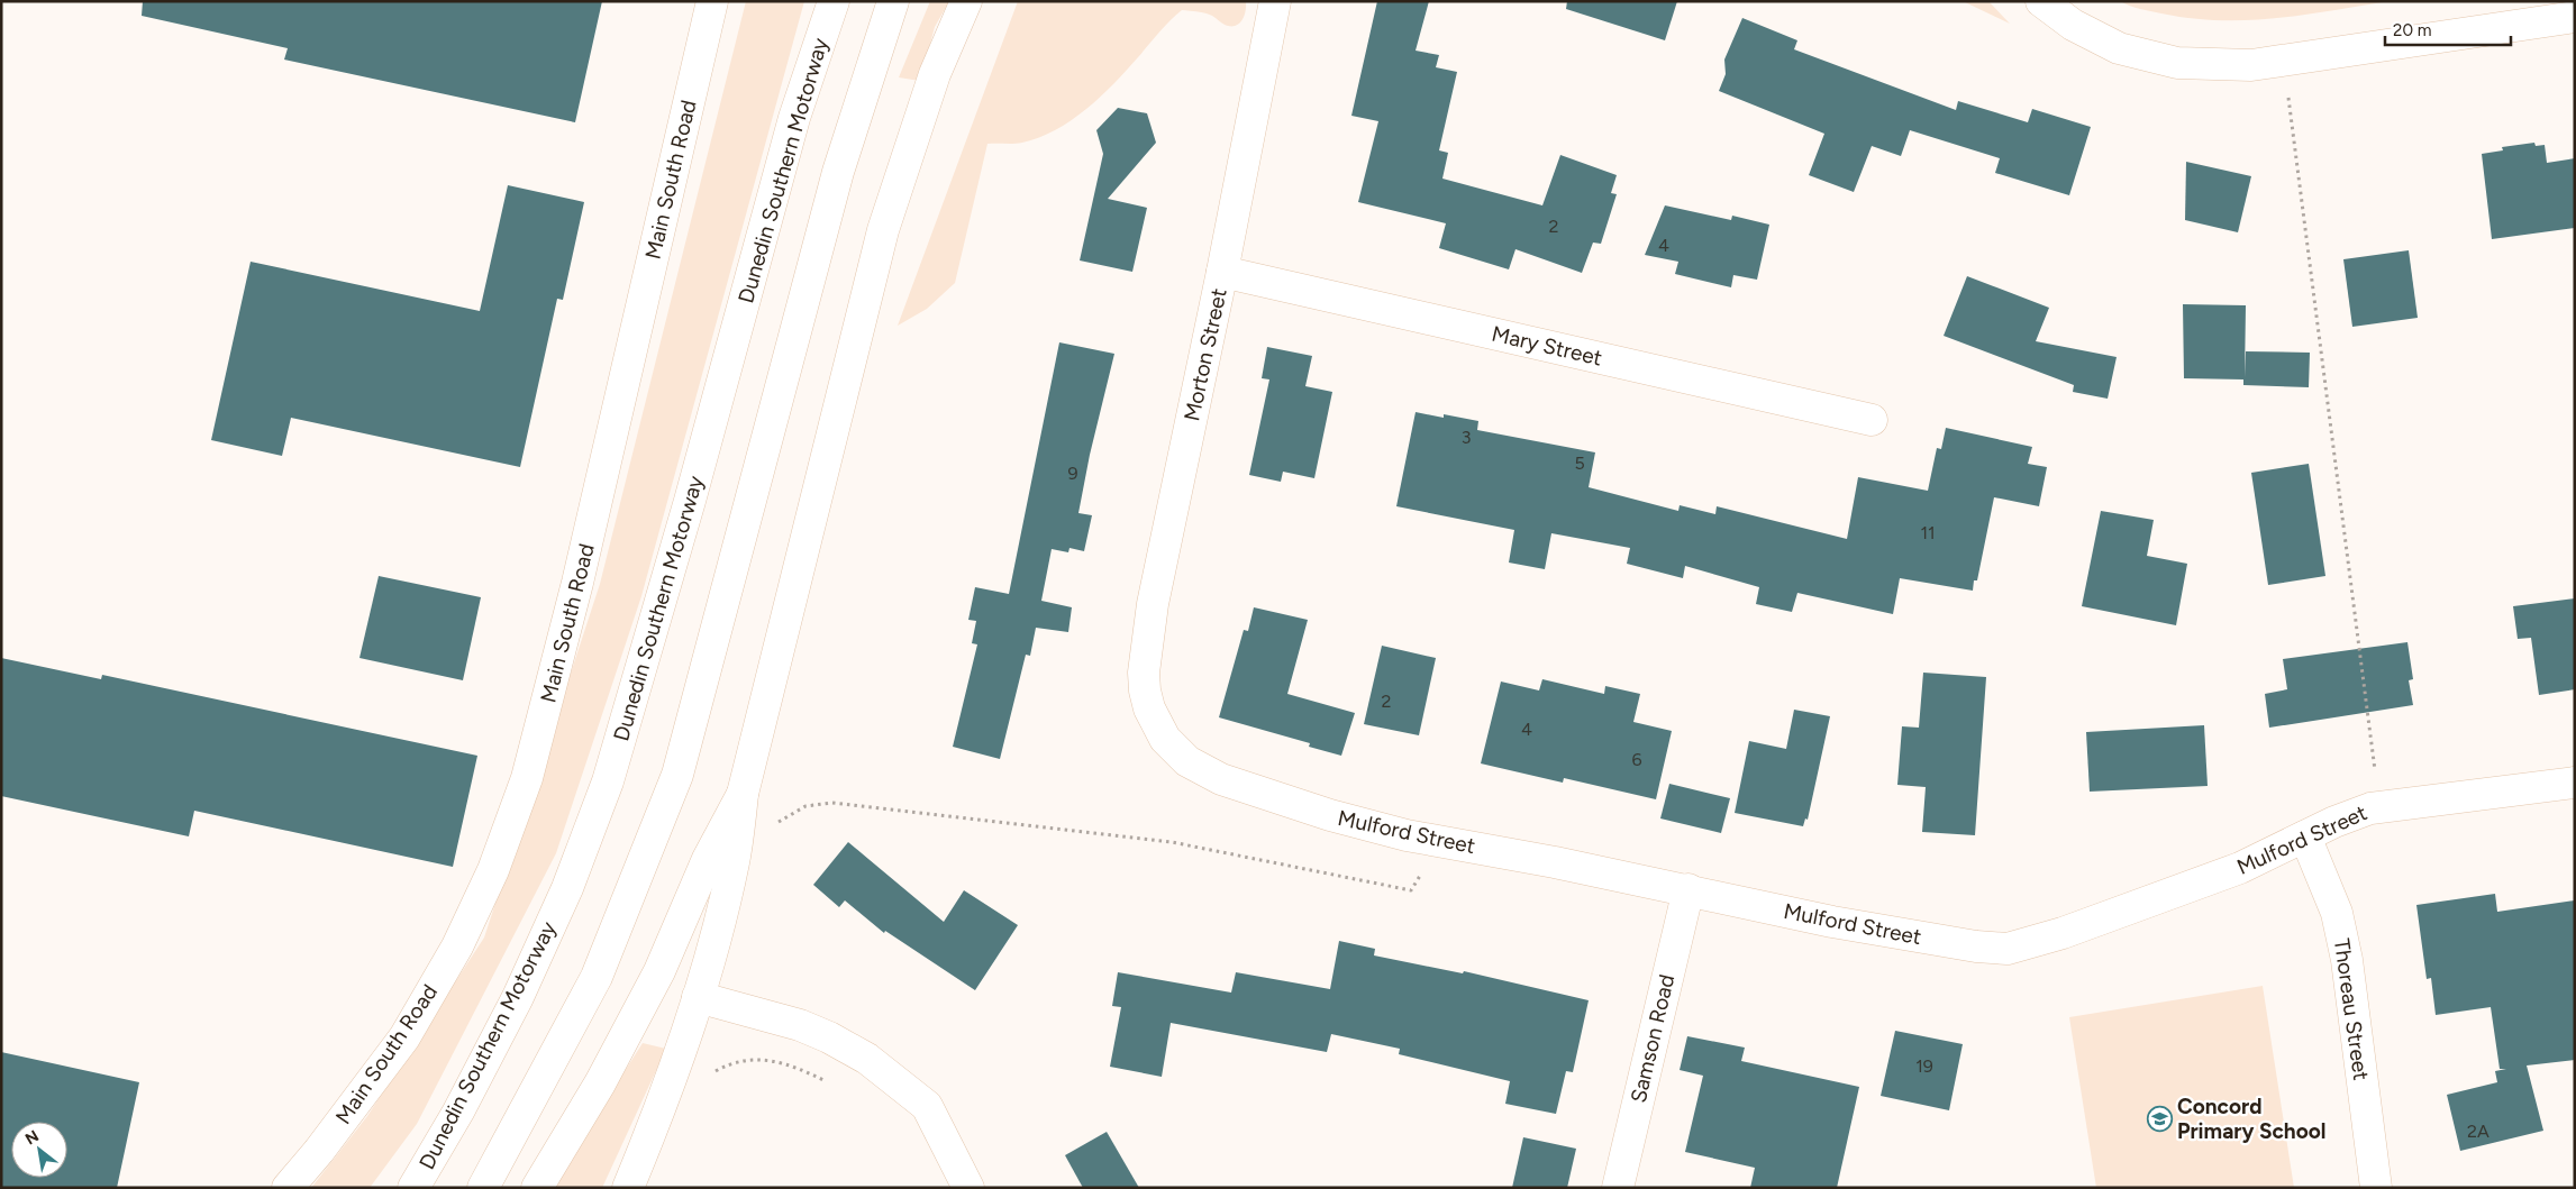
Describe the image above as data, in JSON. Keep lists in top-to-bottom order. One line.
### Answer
{"streets":{"main road":["Dunedin Southern Motorway","Main South Road","Mary Street","Morton Street","Mulford Street","Thoreau Street","Samson Road"]},"crossings":[["Mary Street","Morton Street"],["Morton Street","Mulford Street"],["Mulford Street","Thoreau Street"],["Mulford Street","Samson Road"]],"places":{"school or university":["Concord Primary School"]},"house_numbers":["2","4","3","5","9","11","2","4","6","19","2A"],"scale_bar":"20 m","north":"top left"}
